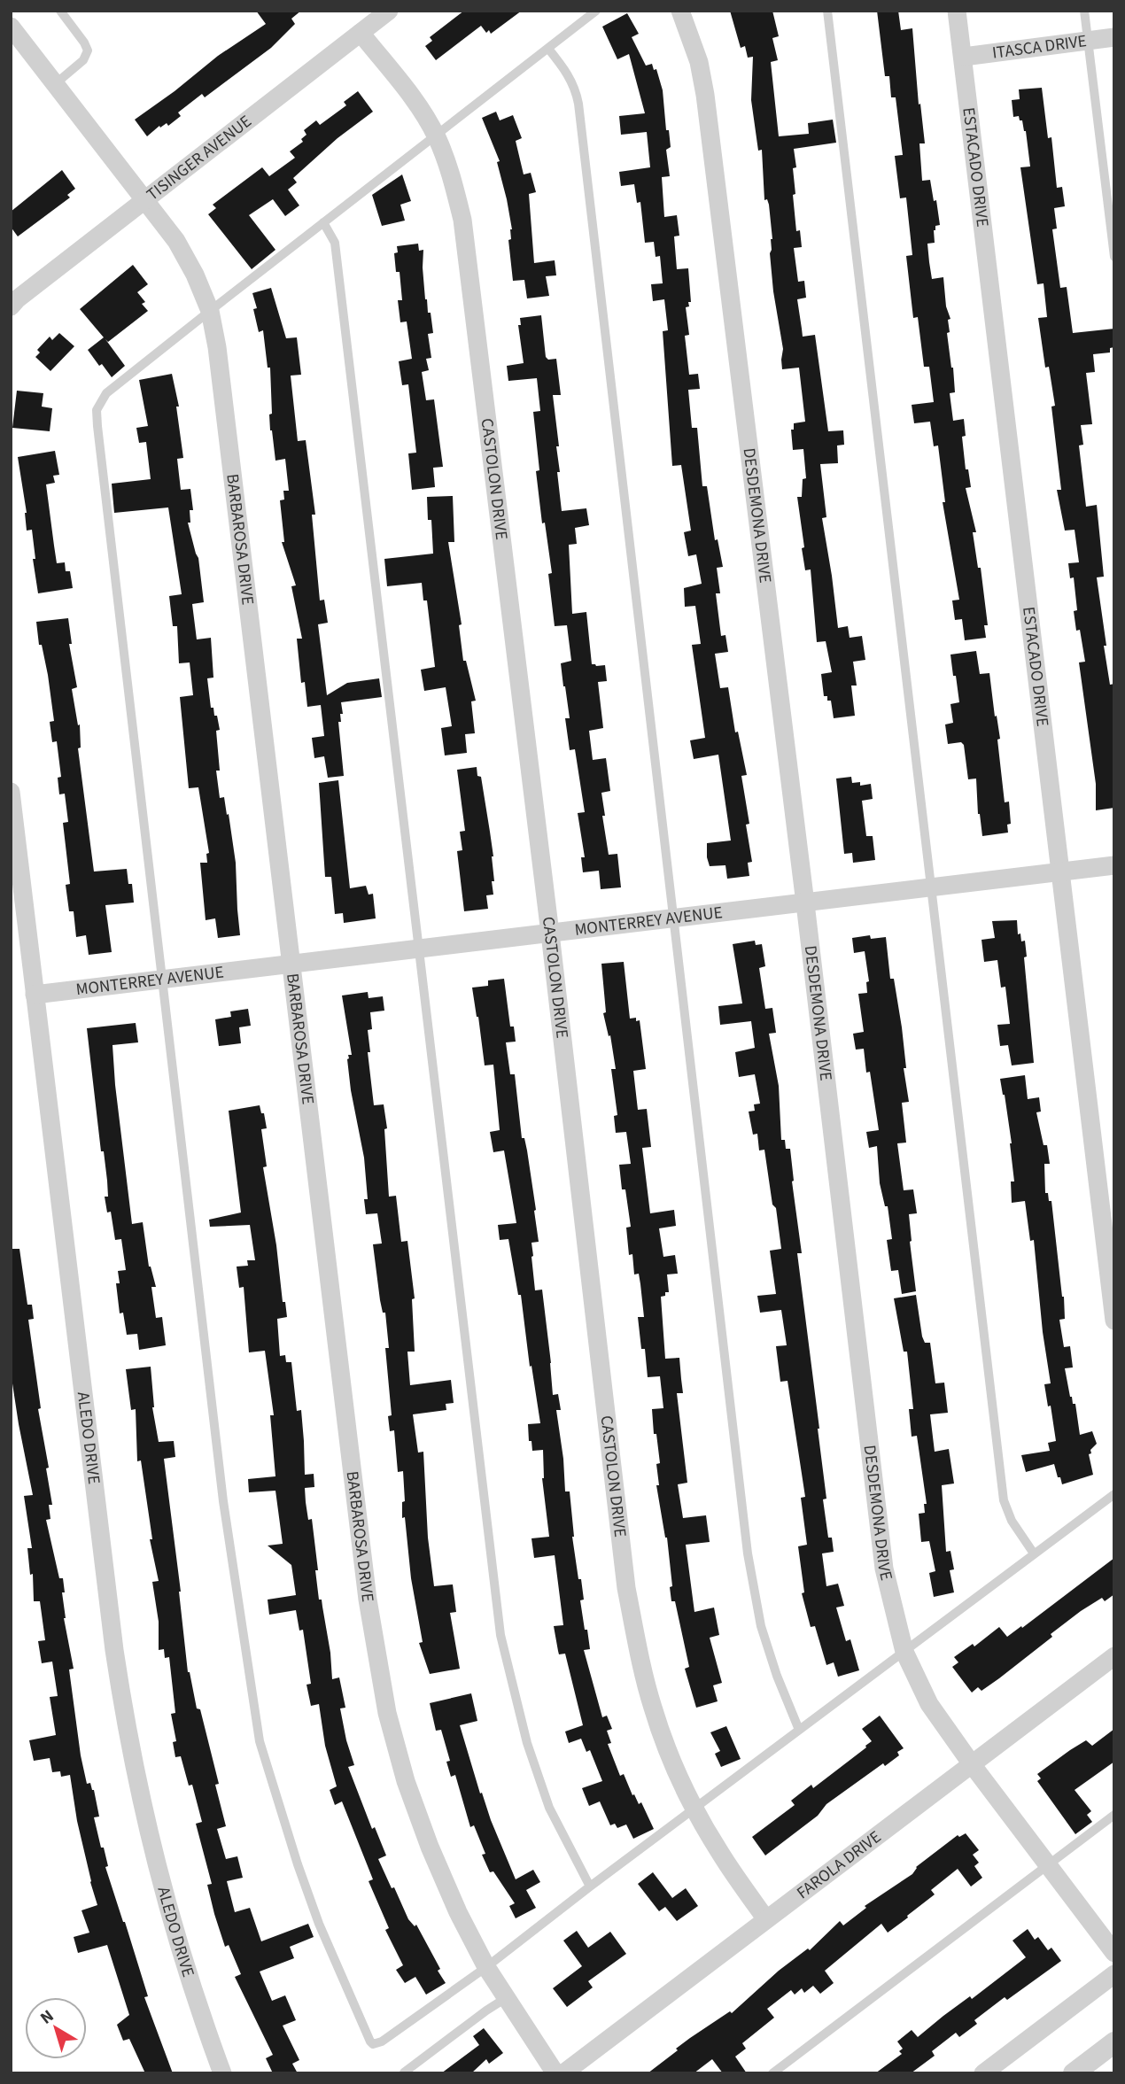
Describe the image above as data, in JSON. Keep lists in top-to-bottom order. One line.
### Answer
{"streets":{"street":["ITASCA DRIVE","TISINGER AVENUE","ESTACADO DRIVE","CASTOLON DRIVE","DESDEMONA DRIVE","BARBAROSA DRIVE","MONTERREY AVENUE","ALEDO DRIVE","FAROLA DRIVE"]},"crossings":[["ITASCA DRIVE","ESTACADO DRIVE"],["TISINGER AVENUE","CASTOLON DRIVE"],["TISINGER AVENUE","BARBAROSA DRIVE"],["ESTACADO DRIVE","MONTERREY AVENUE"],["CASTOLON DRIVE","MONTERREY AVENUE"],["CASTOLON DRIVE","FAROLA DRIVE"],["DESDEMONA DRIVE","MONTERREY AVENUE"],["DESDEMONA DRIVE","FAROLA DRIVE"],["BARBAROSA DRIVE","MONTERREY AVENUE"],["MONTERREY AVENUE","ALEDO DRIVE"]],"north":"top left"}
